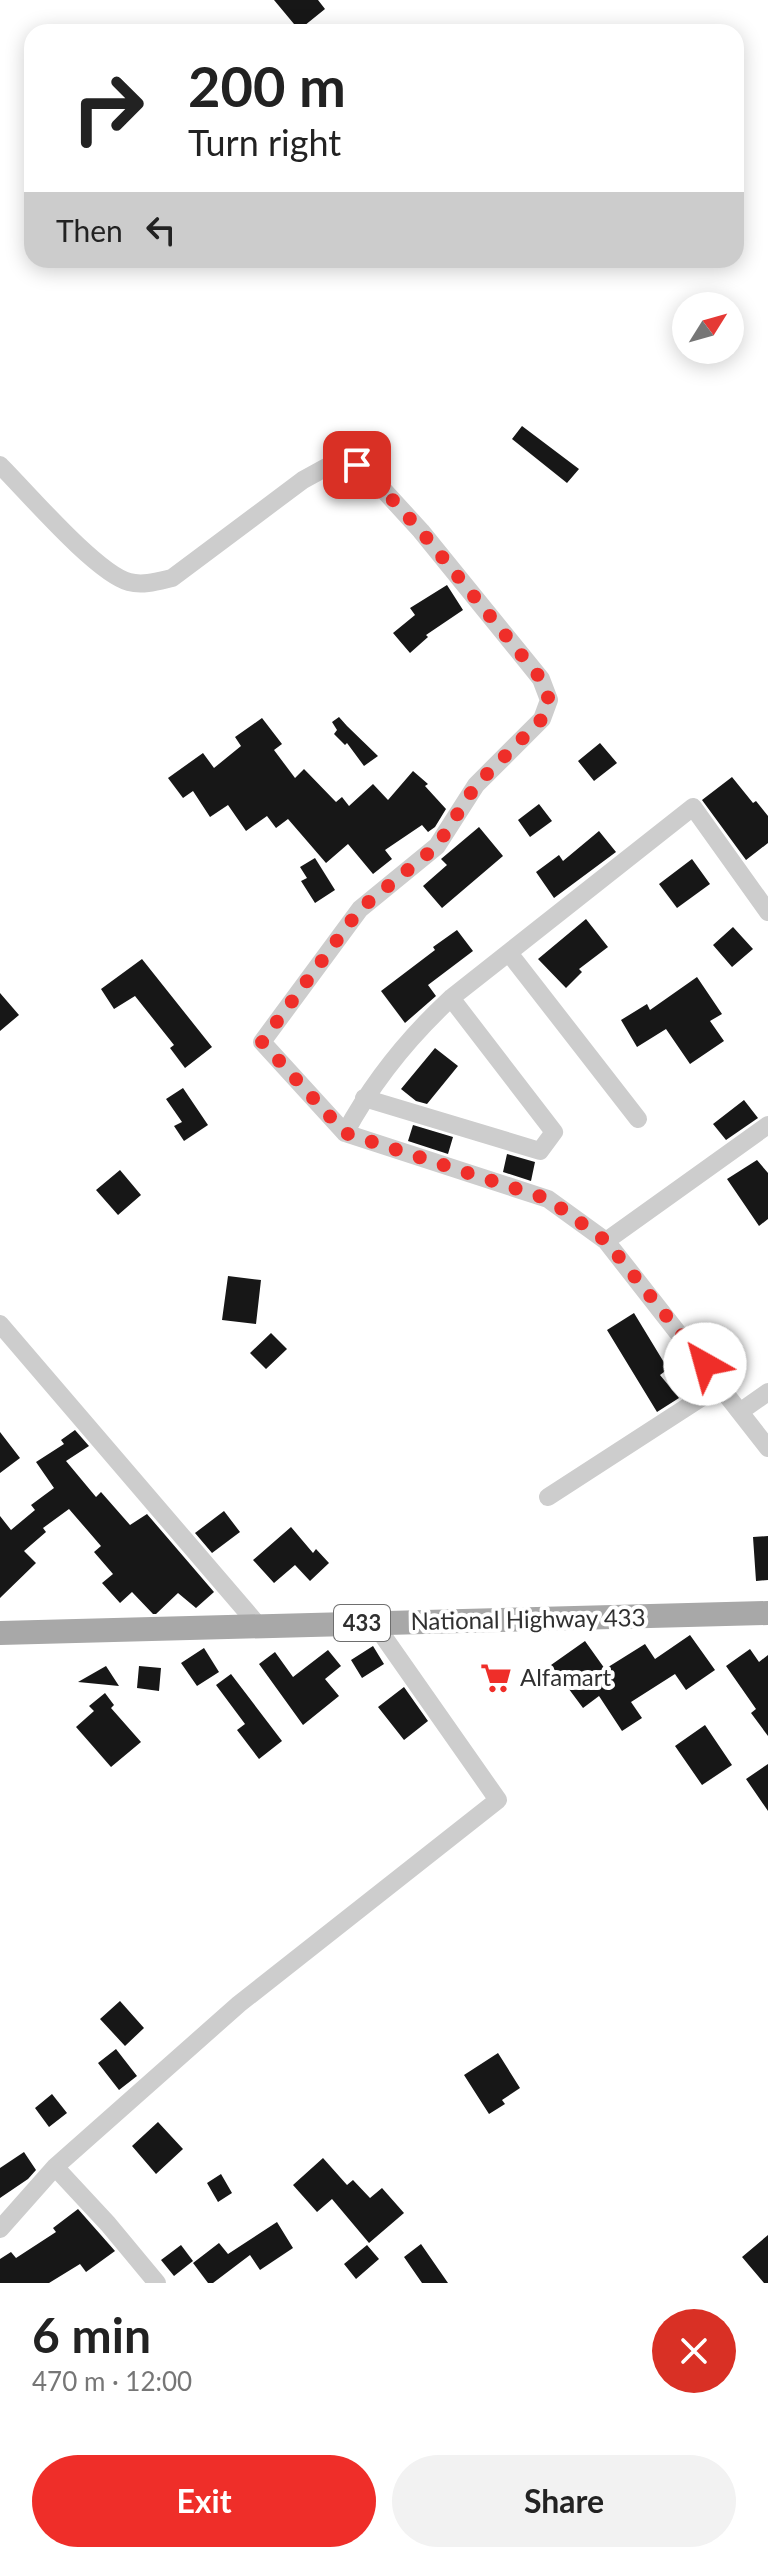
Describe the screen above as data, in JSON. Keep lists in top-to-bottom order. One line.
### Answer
{"streets":{"main road":["National Highway 433","433"]},"places":{"supermarket":["Alfamart"]},"north":"top right","page":{"turn":["200 m","Turn right"],"then":"Then","heading":["6 min","470 m · 12:00"],"buttons":["Exit","Share"]}}
